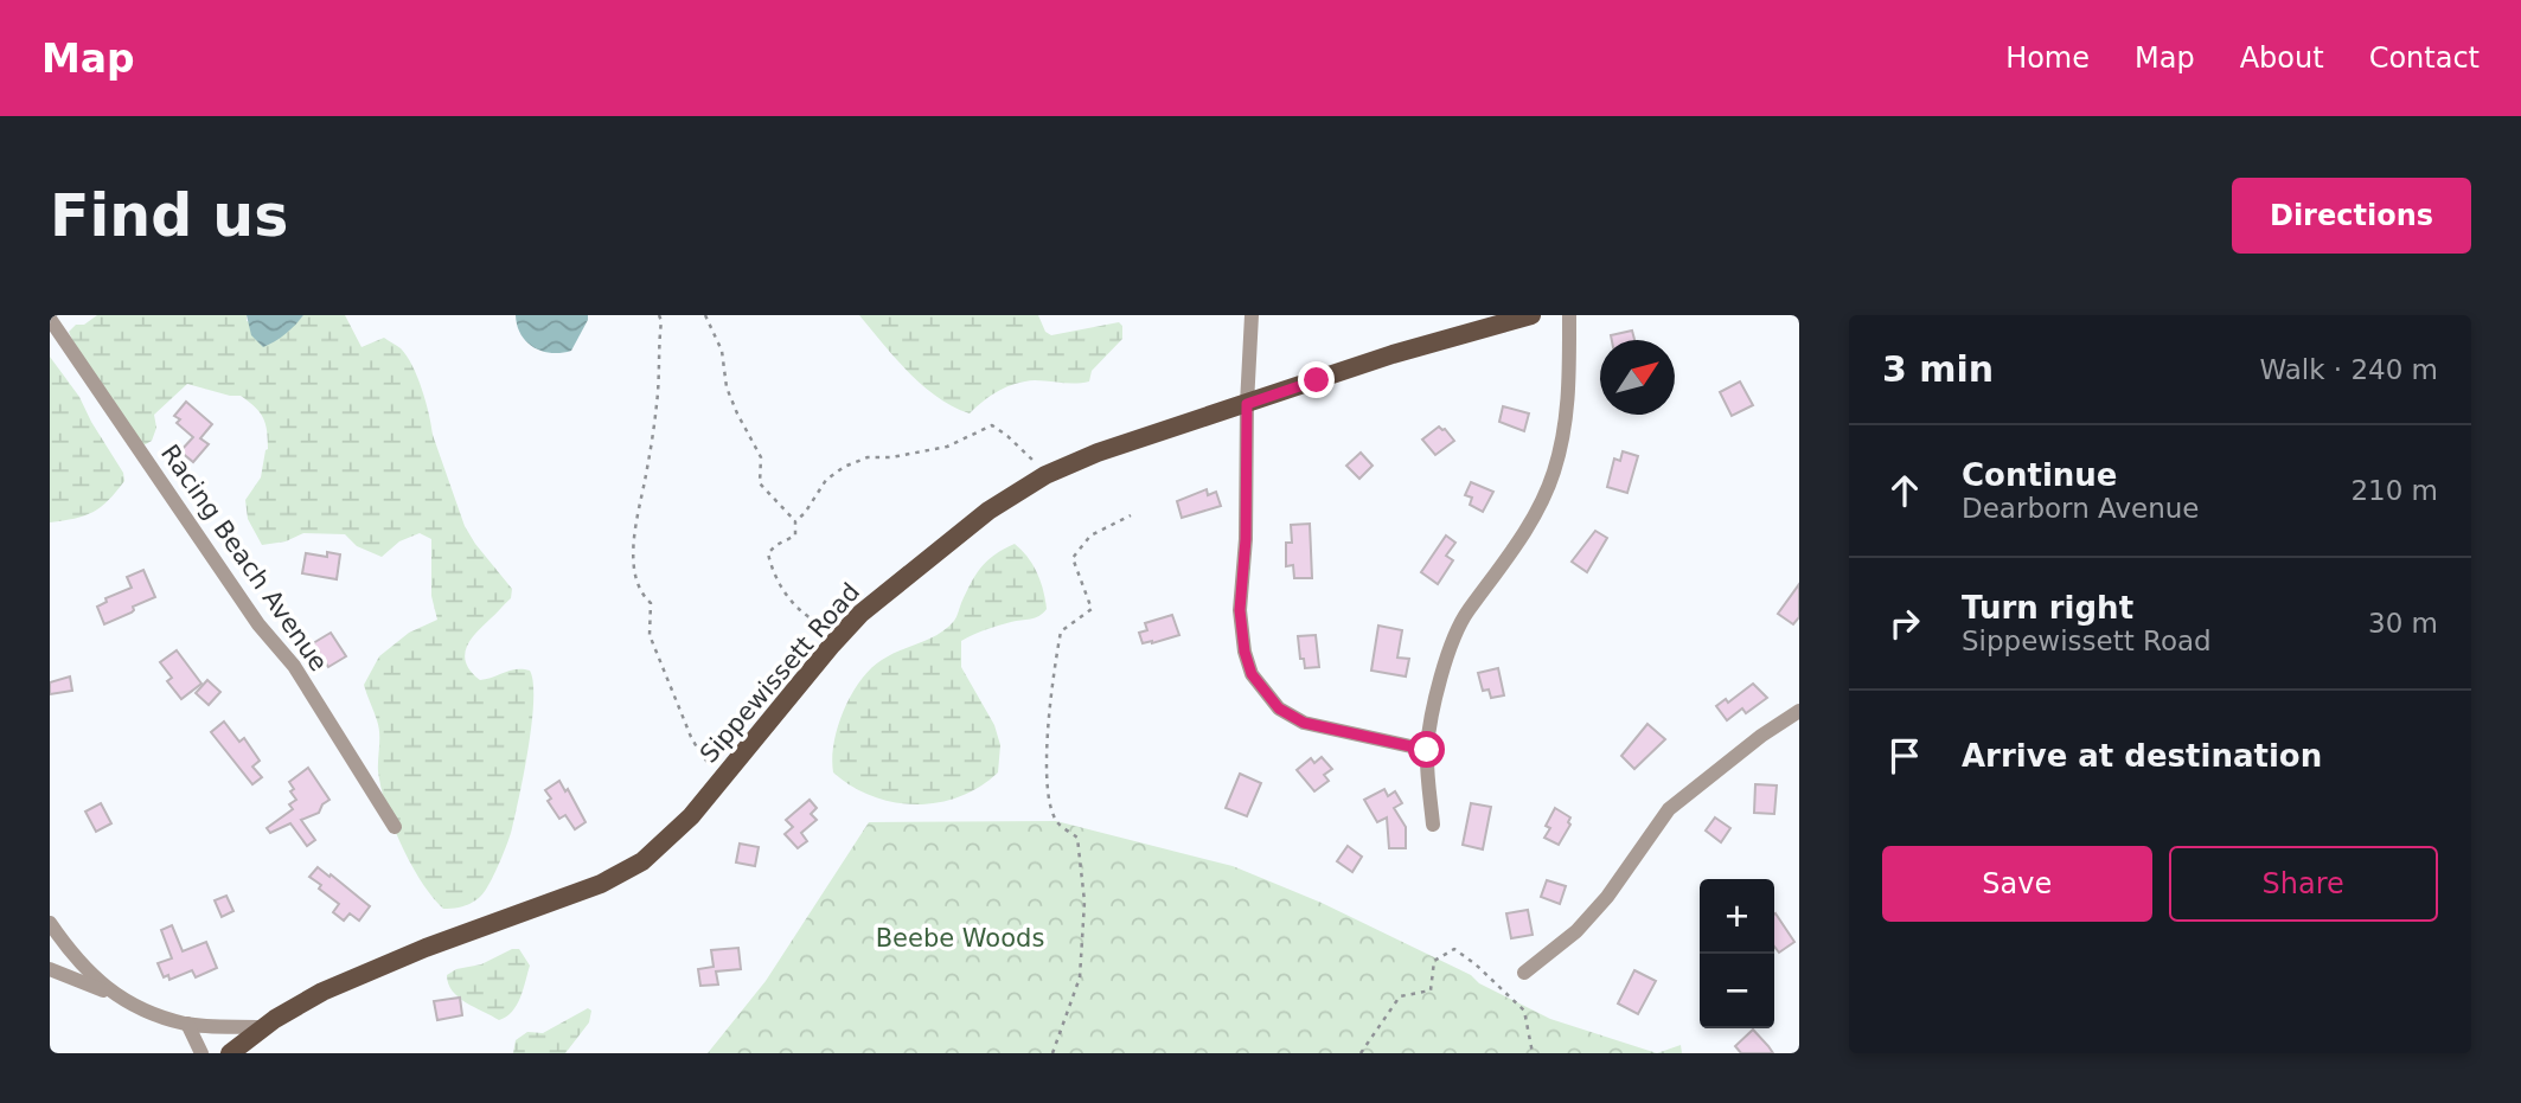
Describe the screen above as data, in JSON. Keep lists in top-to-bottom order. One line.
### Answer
{"streets":{"main road":["Sippewissett Road"],"street":["Racing Beach Avenue"]},"parks":["Beebe Woods"],"north":"top right","page":{"header":"Map","nav":["Home","Map","About","Contact"],"buttons":["Directions",["Save","Share"]],"title":"Find us","heading":["3 min","Walk · 240 m"],"list":[["Continue","Dearborn Avenue","210 m"],["Turn right","Sippewissett Road","30 m"],"Arrive at destination"],"map_buttons":["+","−"]}}
